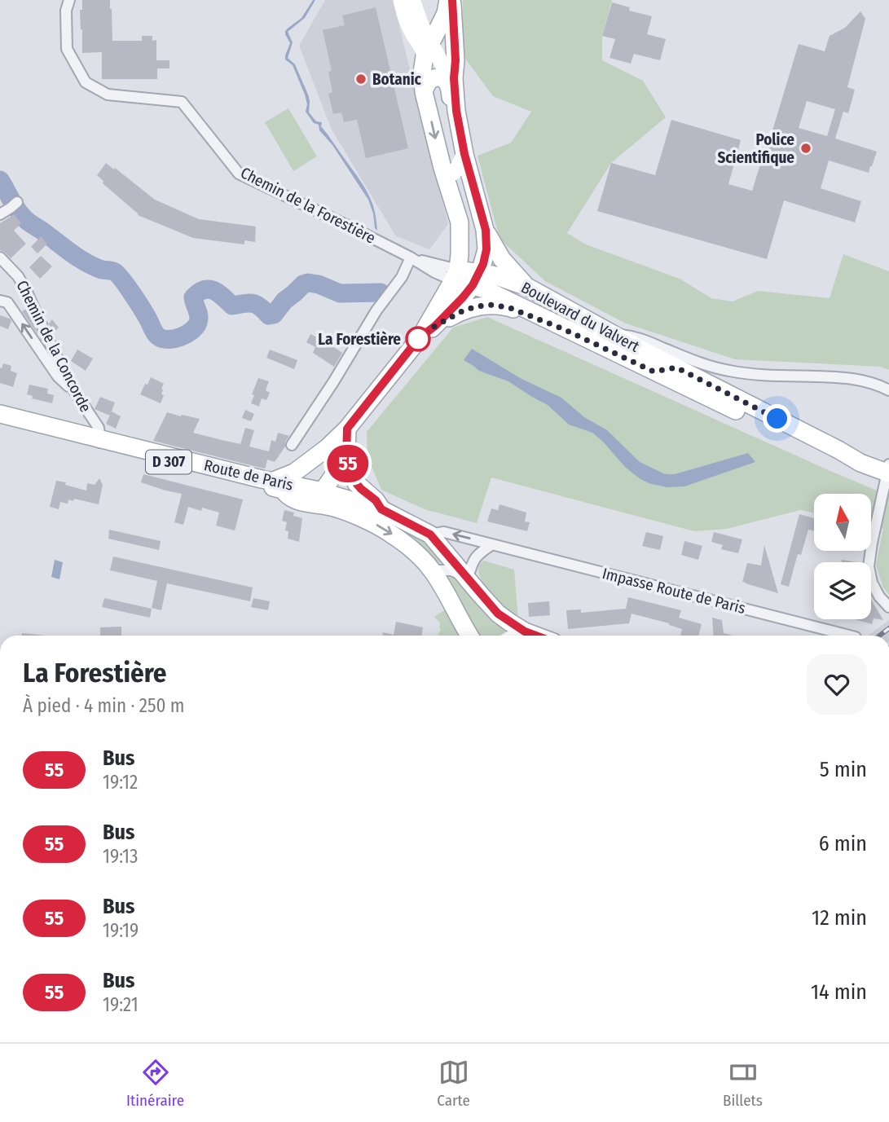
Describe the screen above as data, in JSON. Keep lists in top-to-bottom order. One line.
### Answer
{"streets":{"main road":["Chemin de la Forestière","Boulevard du Valvert","D 307","Route de Paris"],"street":["Chemin de la Concorde","Impasse Route de Paris"]},"crossings":[["Chemin de la Forestière","Boulevard du Valvert"],["Chemin de la Concorde","Route de Paris"]],"places":["Botanic","Police Scientifique","La Forestière"],"lines":["bus line 55"],"north":"top","page":{"on_map":"55","heading":["La Forestière","À pied · 4 min · 250 m"],"list":[{"mark":"55","name":"Bus","note":"19:12","value":"5 min"},{"mark":"55","name":"Bus","note":"19:13","value":"6 min"},{"mark":"55","name":"Bus","note":"19:19","value":"12 min"},{"mark":"55","name":"Bus","note":"19:21","value":"14 min"}],"tabs":["Itinéraire","Carte","Billets"]}}
